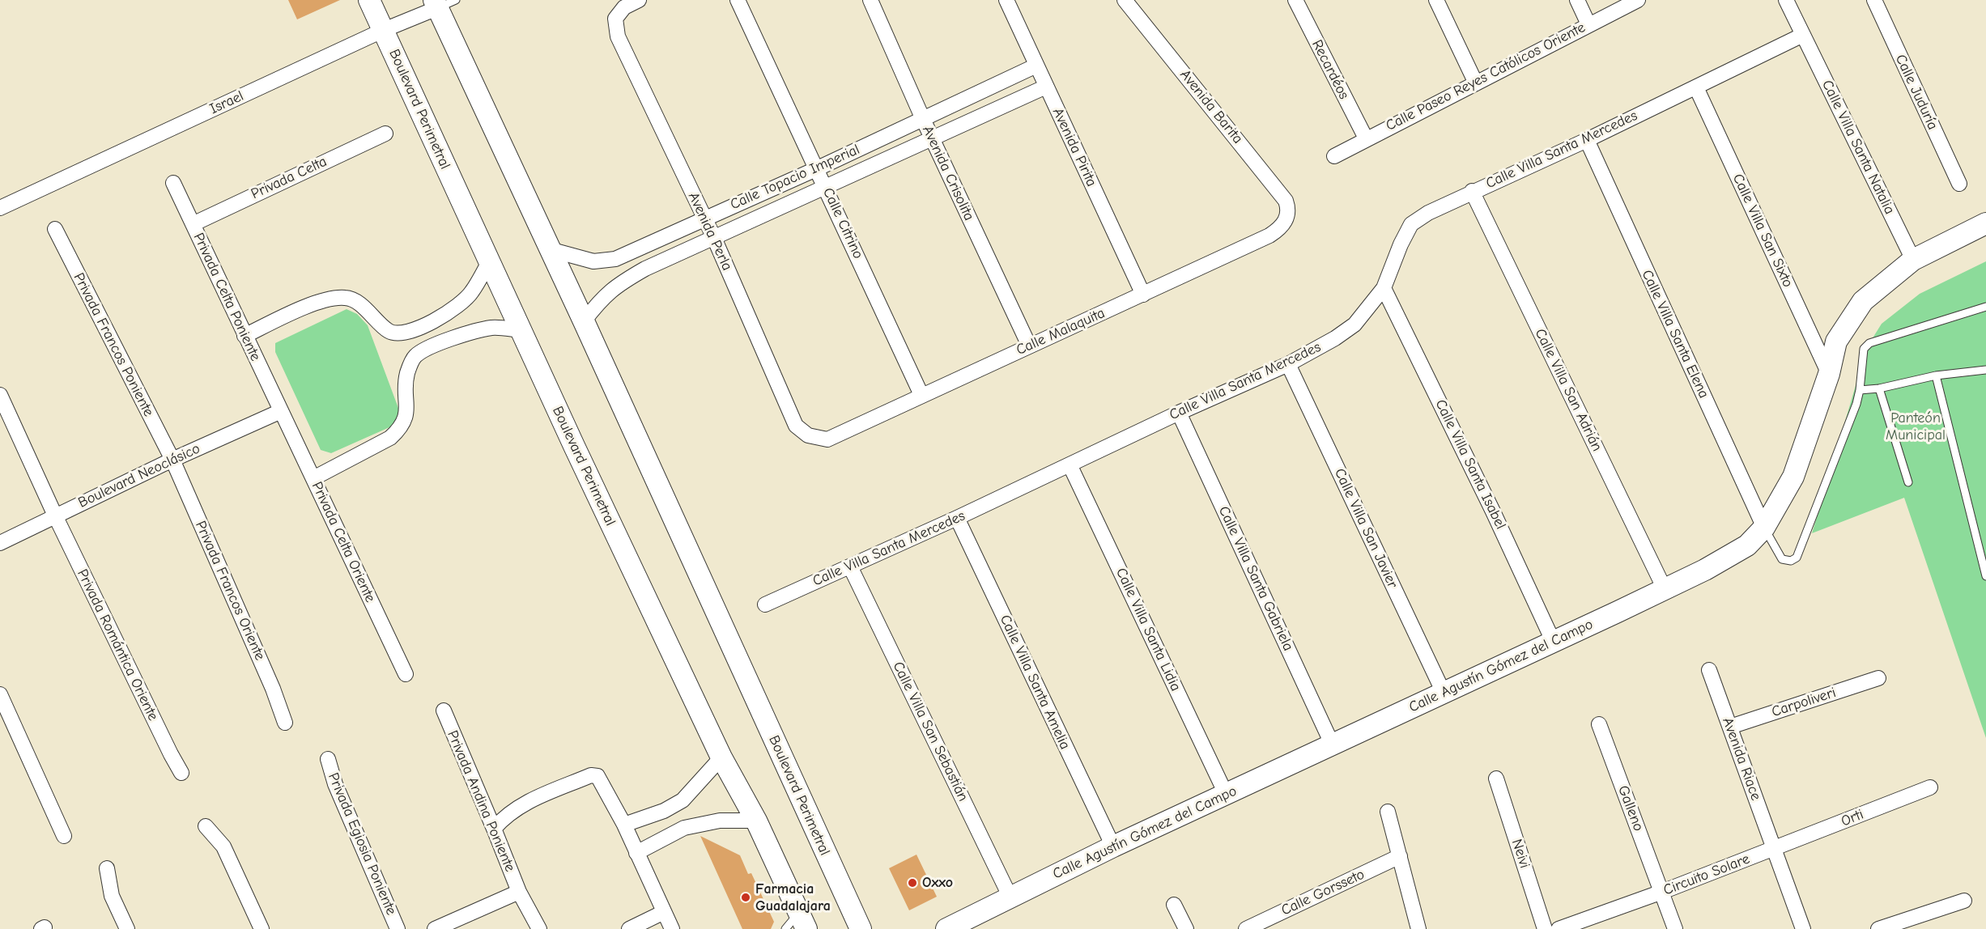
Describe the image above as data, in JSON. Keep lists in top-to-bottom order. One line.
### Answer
{"streets":{"street":["Recardéos","Calle Paseo Reyes Católicos Oriente","Calle Juduría","Israel","Avenida Barita","Boulevard Perimetral","Avenida Pirita","Calle Villa Santa Natalia","Calle Villa Santa Mercedes","Avenida Crisolita","Calle Topacio Imperial","Privada Celta","Calle Citrino","Calle Villa San Sixto","Avenida Perla","Privada Celta Poniente","Calle Malaquita","Calle Villa Santa Elena","Privada Francos Poniente","Calle Villa San Adrián","Calle Villa Santa Isabel","Boulevard Neoclásico","Calle Villa San Javier","Privada Celta Oriente","Calle Villa Santa Gabriela","Privada Francos Oriente","Calle Villa Santa Lidia","Privada Romántica Oriente","Calle Agustín Gómez del Campo","Calle Villa Santa Amelia","Carpoliveri","Calle Villa San Sebastián","Avenida Riace","Privada Andina Poniente","Galleno","Orti","Privada Egiosia Poniente","Neivi","Circuito Solare","Calle Gorsseto"]},"crossings":[["Recardéos","Calle Paseo Reyes Católicos Oriente"],["Israel","Boulevard Perimetral"],["Avenida Barita","Calle Malaquita"],["Boulevard Perimetral","Calle Topacio Imperial"],["Avenida Pirita","Calle Topacio Imperial"],["Avenida Pirita","Calle Malaquita"],["Calle Villa Santa Natalia","Calle Villa Santa Mercedes"],["Calle Villa Santa Natalia","Calle Agustín Gómez del Campo"],["Calle Villa Santa Mercedes","Calle Villa San Sixto"],["Calle Villa Santa Mercedes","Calle Villa Santa Elena"],["Calle Villa Santa Mercedes","Calle Villa San Adrián"],["Calle Villa Santa Mercedes","Calle Villa Santa Isabel"],["Calle Villa Santa Mercedes","Calle Villa San Javier"],["Calle Villa Santa Mercedes","Calle Villa Santa Gabriela"],["Calle Villa Santa Mercedes","Calle Villa Santa Lidia"],["Calle Villa Santa Mercedes","Calle Villa Santa Amelia"],["Calle Villa Santa Mercedes","Calle Villa San Sebastián"],["Avenida Crisolita","Calle Topacio Imperial"],["Avenida Crisolita","Calle Malaquita"],["Calle Topacio Imperial","Calle Citrino"],["Calle Topacio Imperial","Avenida Perla"],["Privada Celta","Privada Celta Poniente"],["Calle Citrino","Calle Malaquita"],["Calle Villa San Sixto","Calle Agustín Gómez del Campo"],["Avenida Perla","Calle Malaquita"],["Privada Celta Poniente","Boulevard Neoclásico"],["Privada Celta Poniente","Privada Celta Oriente"],["Calle Villa Santa Elena","Calle Agustín Gómez del Campo"],["Privada Francos Poniente","Boulevard Neoclásico"],["Privada Francos Poniente","Privada Francos Oriente"],["Calle Villa San Adrián","Calle Agustín Gómez del Campo"],["Calle Villa Santa Isabel","Calle Agustín Gómez del Campo"],["Boulevard Neoclásico","Privada Celta Oriente"],["Boulevard Neoclásico","Privada Francos Oriente"],["Boulevard Neoclásico","Privada Romántica Oriente"],["Calle Villa San Javier","Calle Agustín Gómez del Campo"],["Calle Villa Santa Gabriela","Calle Agustín Gómez del Campo"],["Calle Villa Santa Lidia","Calle Agustín Gómez del Campo"],["Calle Agustín Gómez del Campo","Calle Villa Santa Amelia"],["Calle Agustín Gómez del Campo","Calle Villa San Sebastián"],["Carpoliveri","Avenida Riace"],["Avenida Riace","Orti"],["Avenida Riace","Circuito Solare"],["Galleno","Circuito Solare"],["Orti","Circuito Solare"]],"parks":["Panteón Municipal"],"places":["Oxxo","Farmacia Guadalajara"]}
